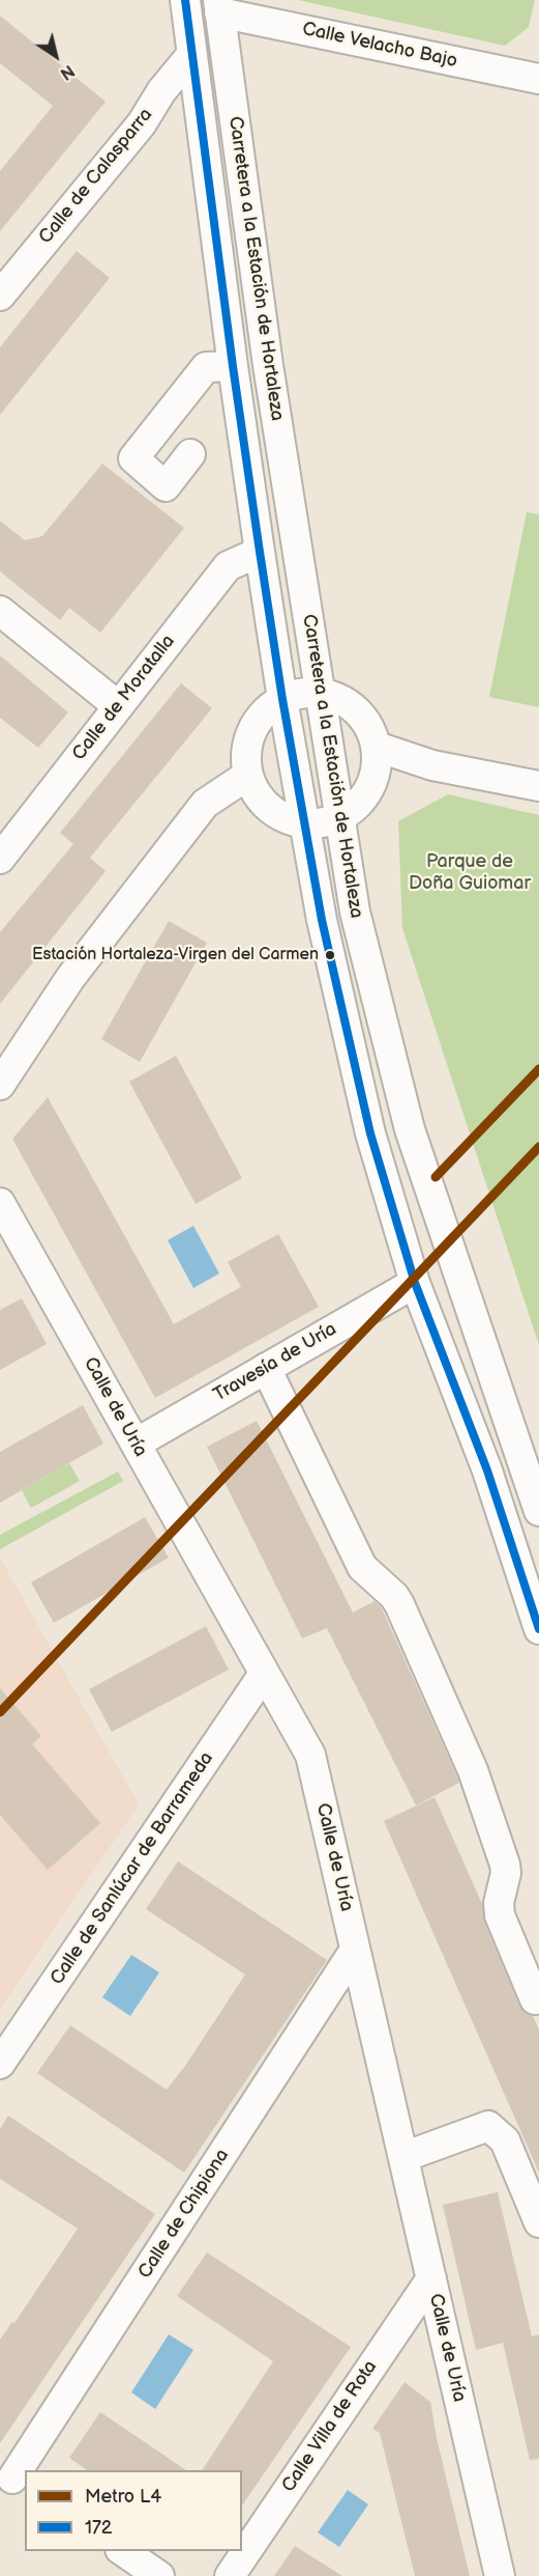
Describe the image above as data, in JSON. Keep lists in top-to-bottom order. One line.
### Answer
{"streets":{"street":["Calle Velacho Bajo","Calle de Calasparra","Carretera a la Estación de Hortaleza","Calle de Moratalla","Travesía de Uría","Calle de Uría","Calle de Sanlúcar de Barrameda","Calle de Chipiona","Calle Villa de Rota"]},"crossings":[["Calle Velacho Bajo","Carretera a la Estación de Hortaleza"],["Calle de Calasparra","Carretera a la Estación de Hortaleza"],["Carretera a la Estación de Hortaleza","Calle de Moratalla"],["Carretera a la Estación de Hortaleza","Travesía de Uría"],["Travesía de Uría","Calle de Uría"],["Calle de Uría","Calle de Sanlúcar de Barrameda"],["Calle de Uría","Calle de Chipiona"],["Calle de Uría","Calle Villa de Rota"]],"parks":["Parque de Doña Guiomar"],"places":["Estación Hortaleza-Virgen del Carmen"],"lines":["transit line 172","metro line L4"],"legend":["Metro L4","172"],"north":"bottom right"}
